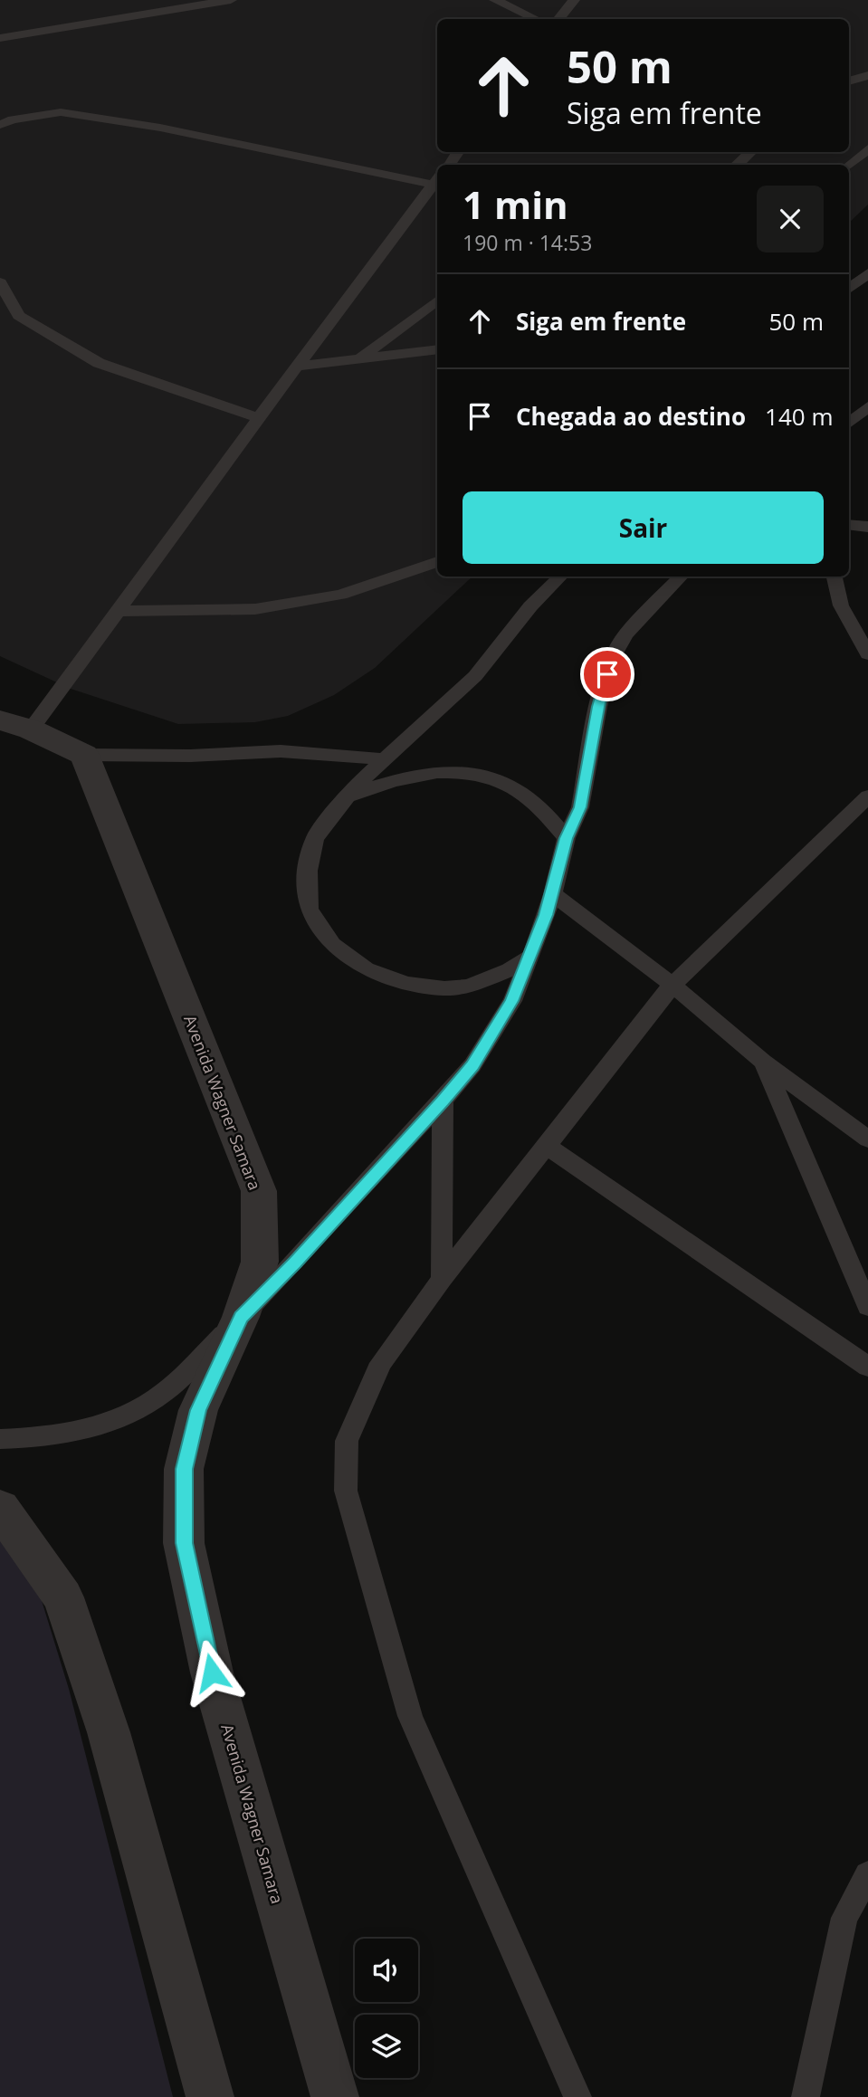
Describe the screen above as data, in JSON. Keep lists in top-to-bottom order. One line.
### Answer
{"streets":{"street":["Avenida Wagner Samara"]},"page":{"turn":["50 m","Siga em frente"],"heading":["1 min","190 m · 14:53"],"list":[{"name":"Siga em frente","value":"50 m"},{"name":"Chegada ao destino","value":"140 m"}],"buttons":"Sair"}}
